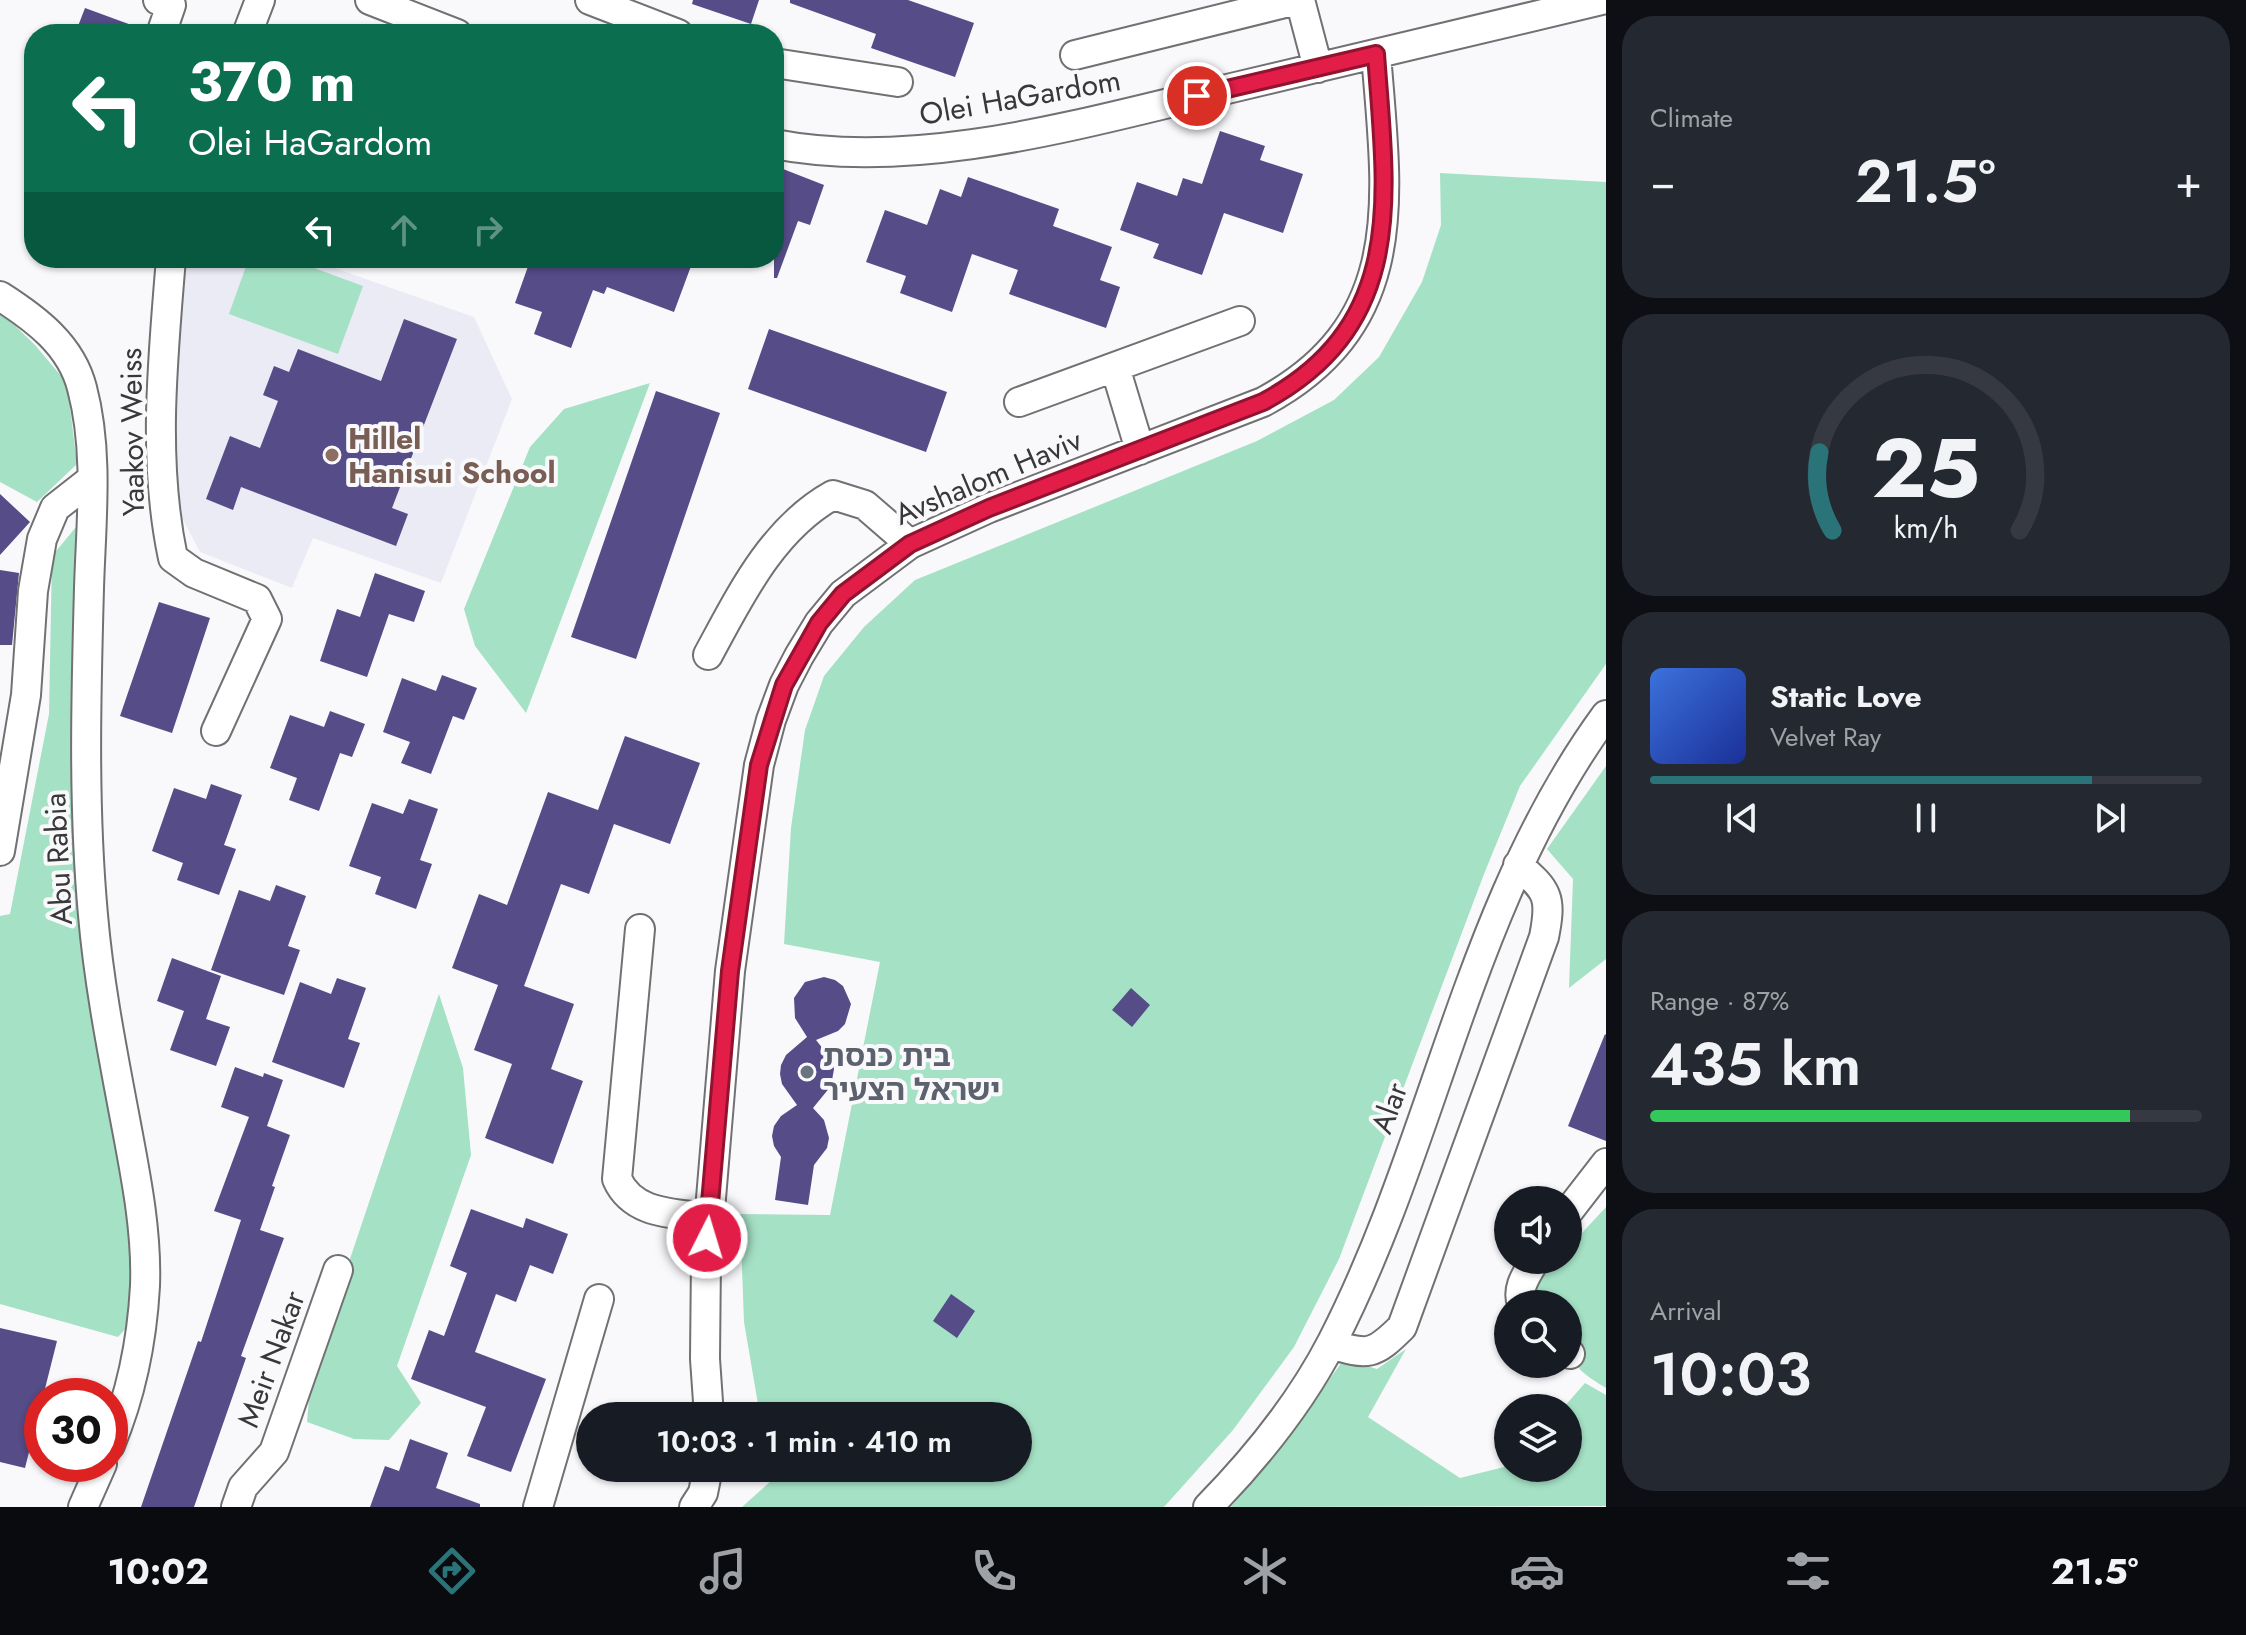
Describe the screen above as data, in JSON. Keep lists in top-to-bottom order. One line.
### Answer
{"streets":{"street":["Olei HaGardom","Yaakov Weiss","Avshalom Haviv","Abu Rabia","Alar","Meir Nakar"]},"crossings":[["Olei HaGardom","Avshalom Haviv"]],"places":["Hillel Hanisui School","בית כנסת ישראל הצעיר"],"page":{"tile":["Climate",["Range · 87%","435 km"],["Arrival","10:03"]],"turn":["370 m","Olei HaGardom"],"heat":["−","21.5°","+"],"song":["Static Love","Velvet Ray"],"limit":"30","trip":"10:03 · 1 min · 410 m","tabs":["10:02","21.5°"],"gauge":["25","km/h"]}}
